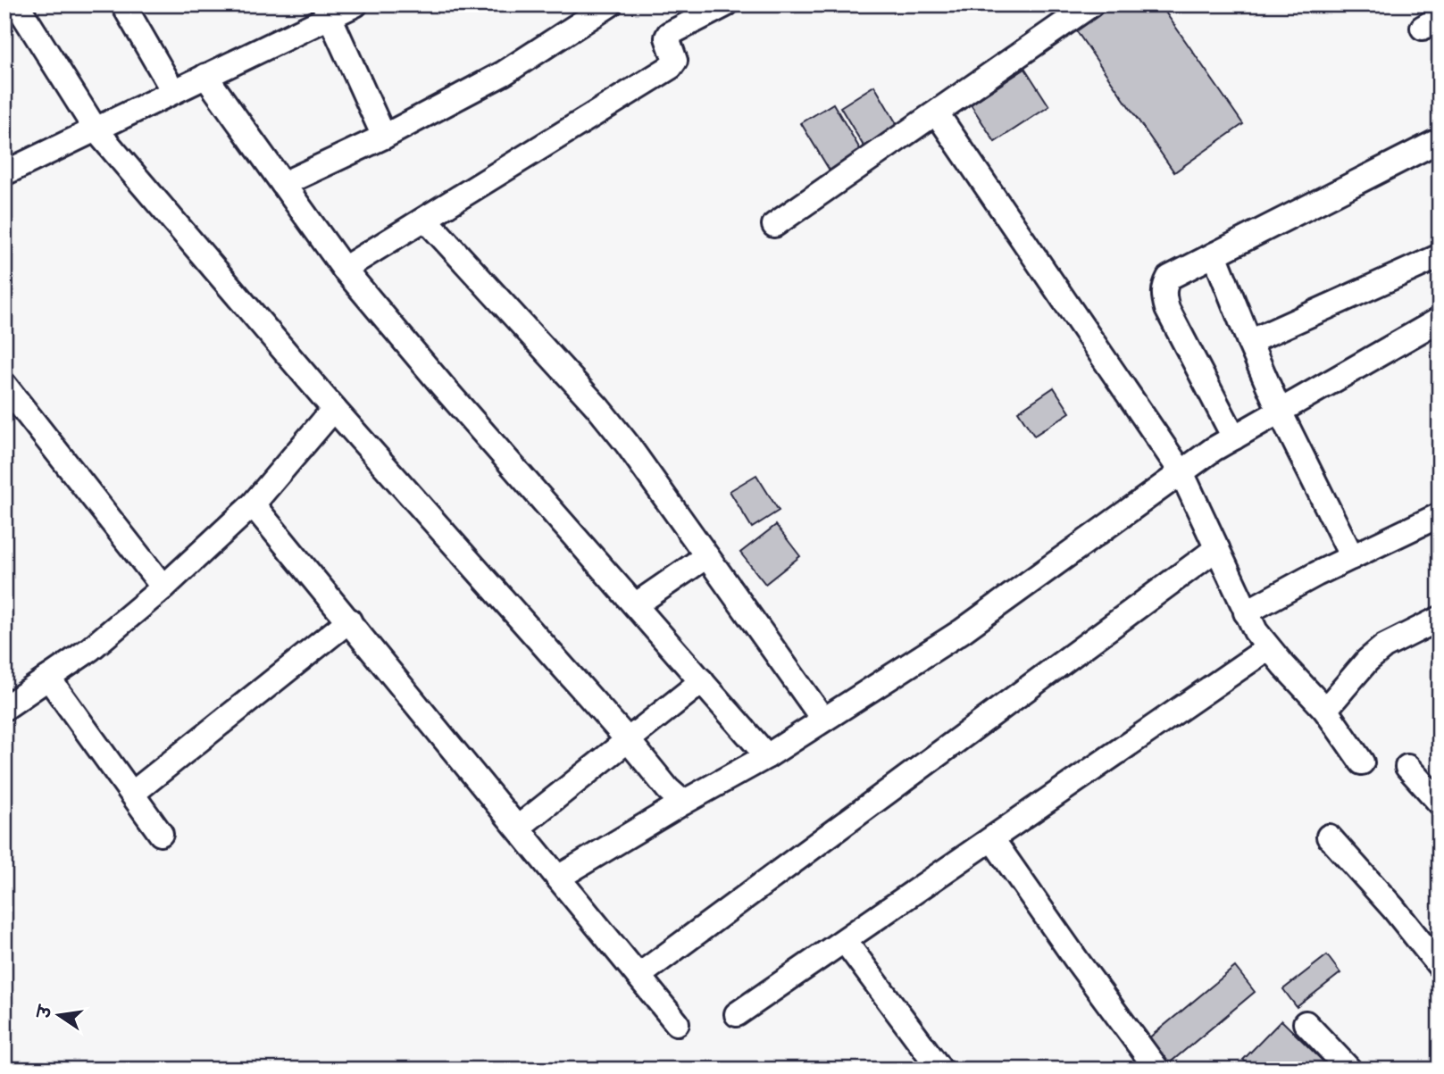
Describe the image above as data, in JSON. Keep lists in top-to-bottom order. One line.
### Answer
{"north":"left"}
